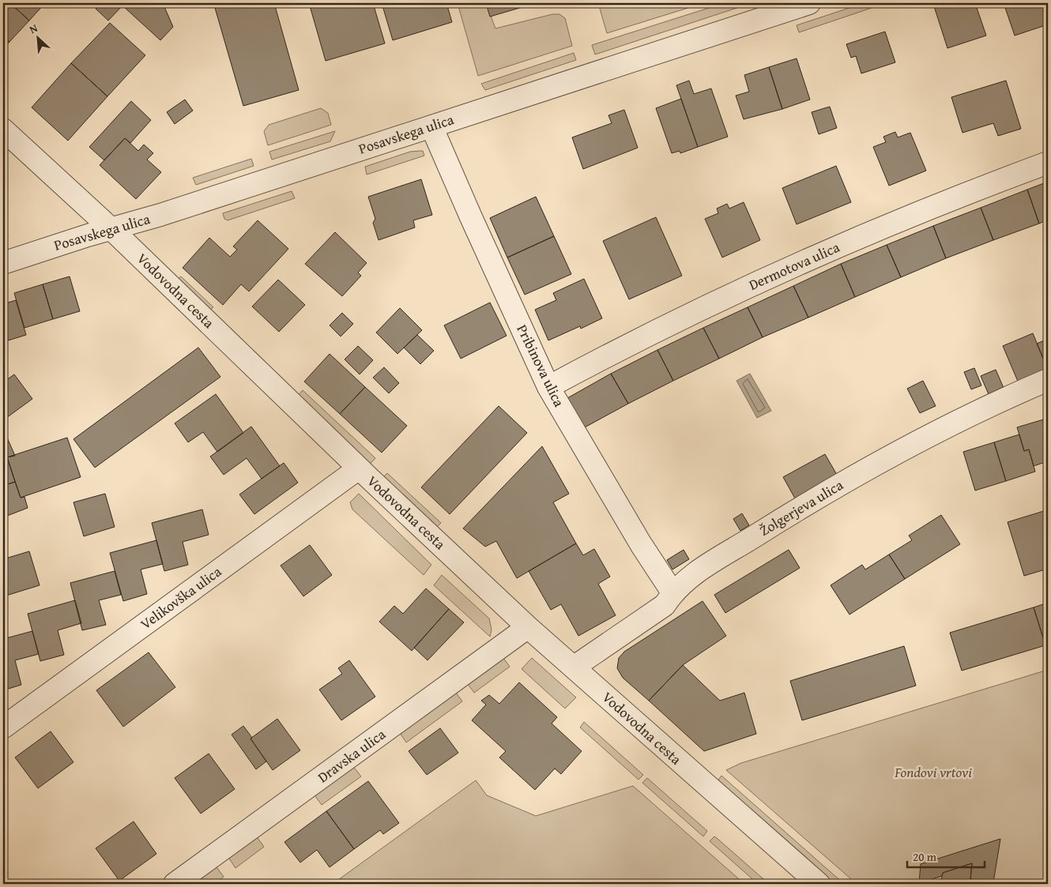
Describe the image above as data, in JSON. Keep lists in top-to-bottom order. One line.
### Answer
{"streets":{"street":["Posavskega ulica","Dermotova ulica","Vodovodna cesta","Pribinova ulica","Žolgerjeva ulica","Velikovška ulica","Dravska ulica"]},"crossings":[["Posavskega ulica","Vodovodna cesta"],["Posavskega ulica","Pribinova ulica"],["Dermotova ulica","Pribinova ulica"],["Vodovodna cesta","Žolgerjeva ulica"],["Vodovodna cesta","Velikovška ulica"],["Vodovodna cesta","Dravska ulica"],["Pribinova ulica","Žolgerjeva ulica"]],"parks":["Fondovi vrtovi"],"scale_bar":"20 m","north":"top left"}
